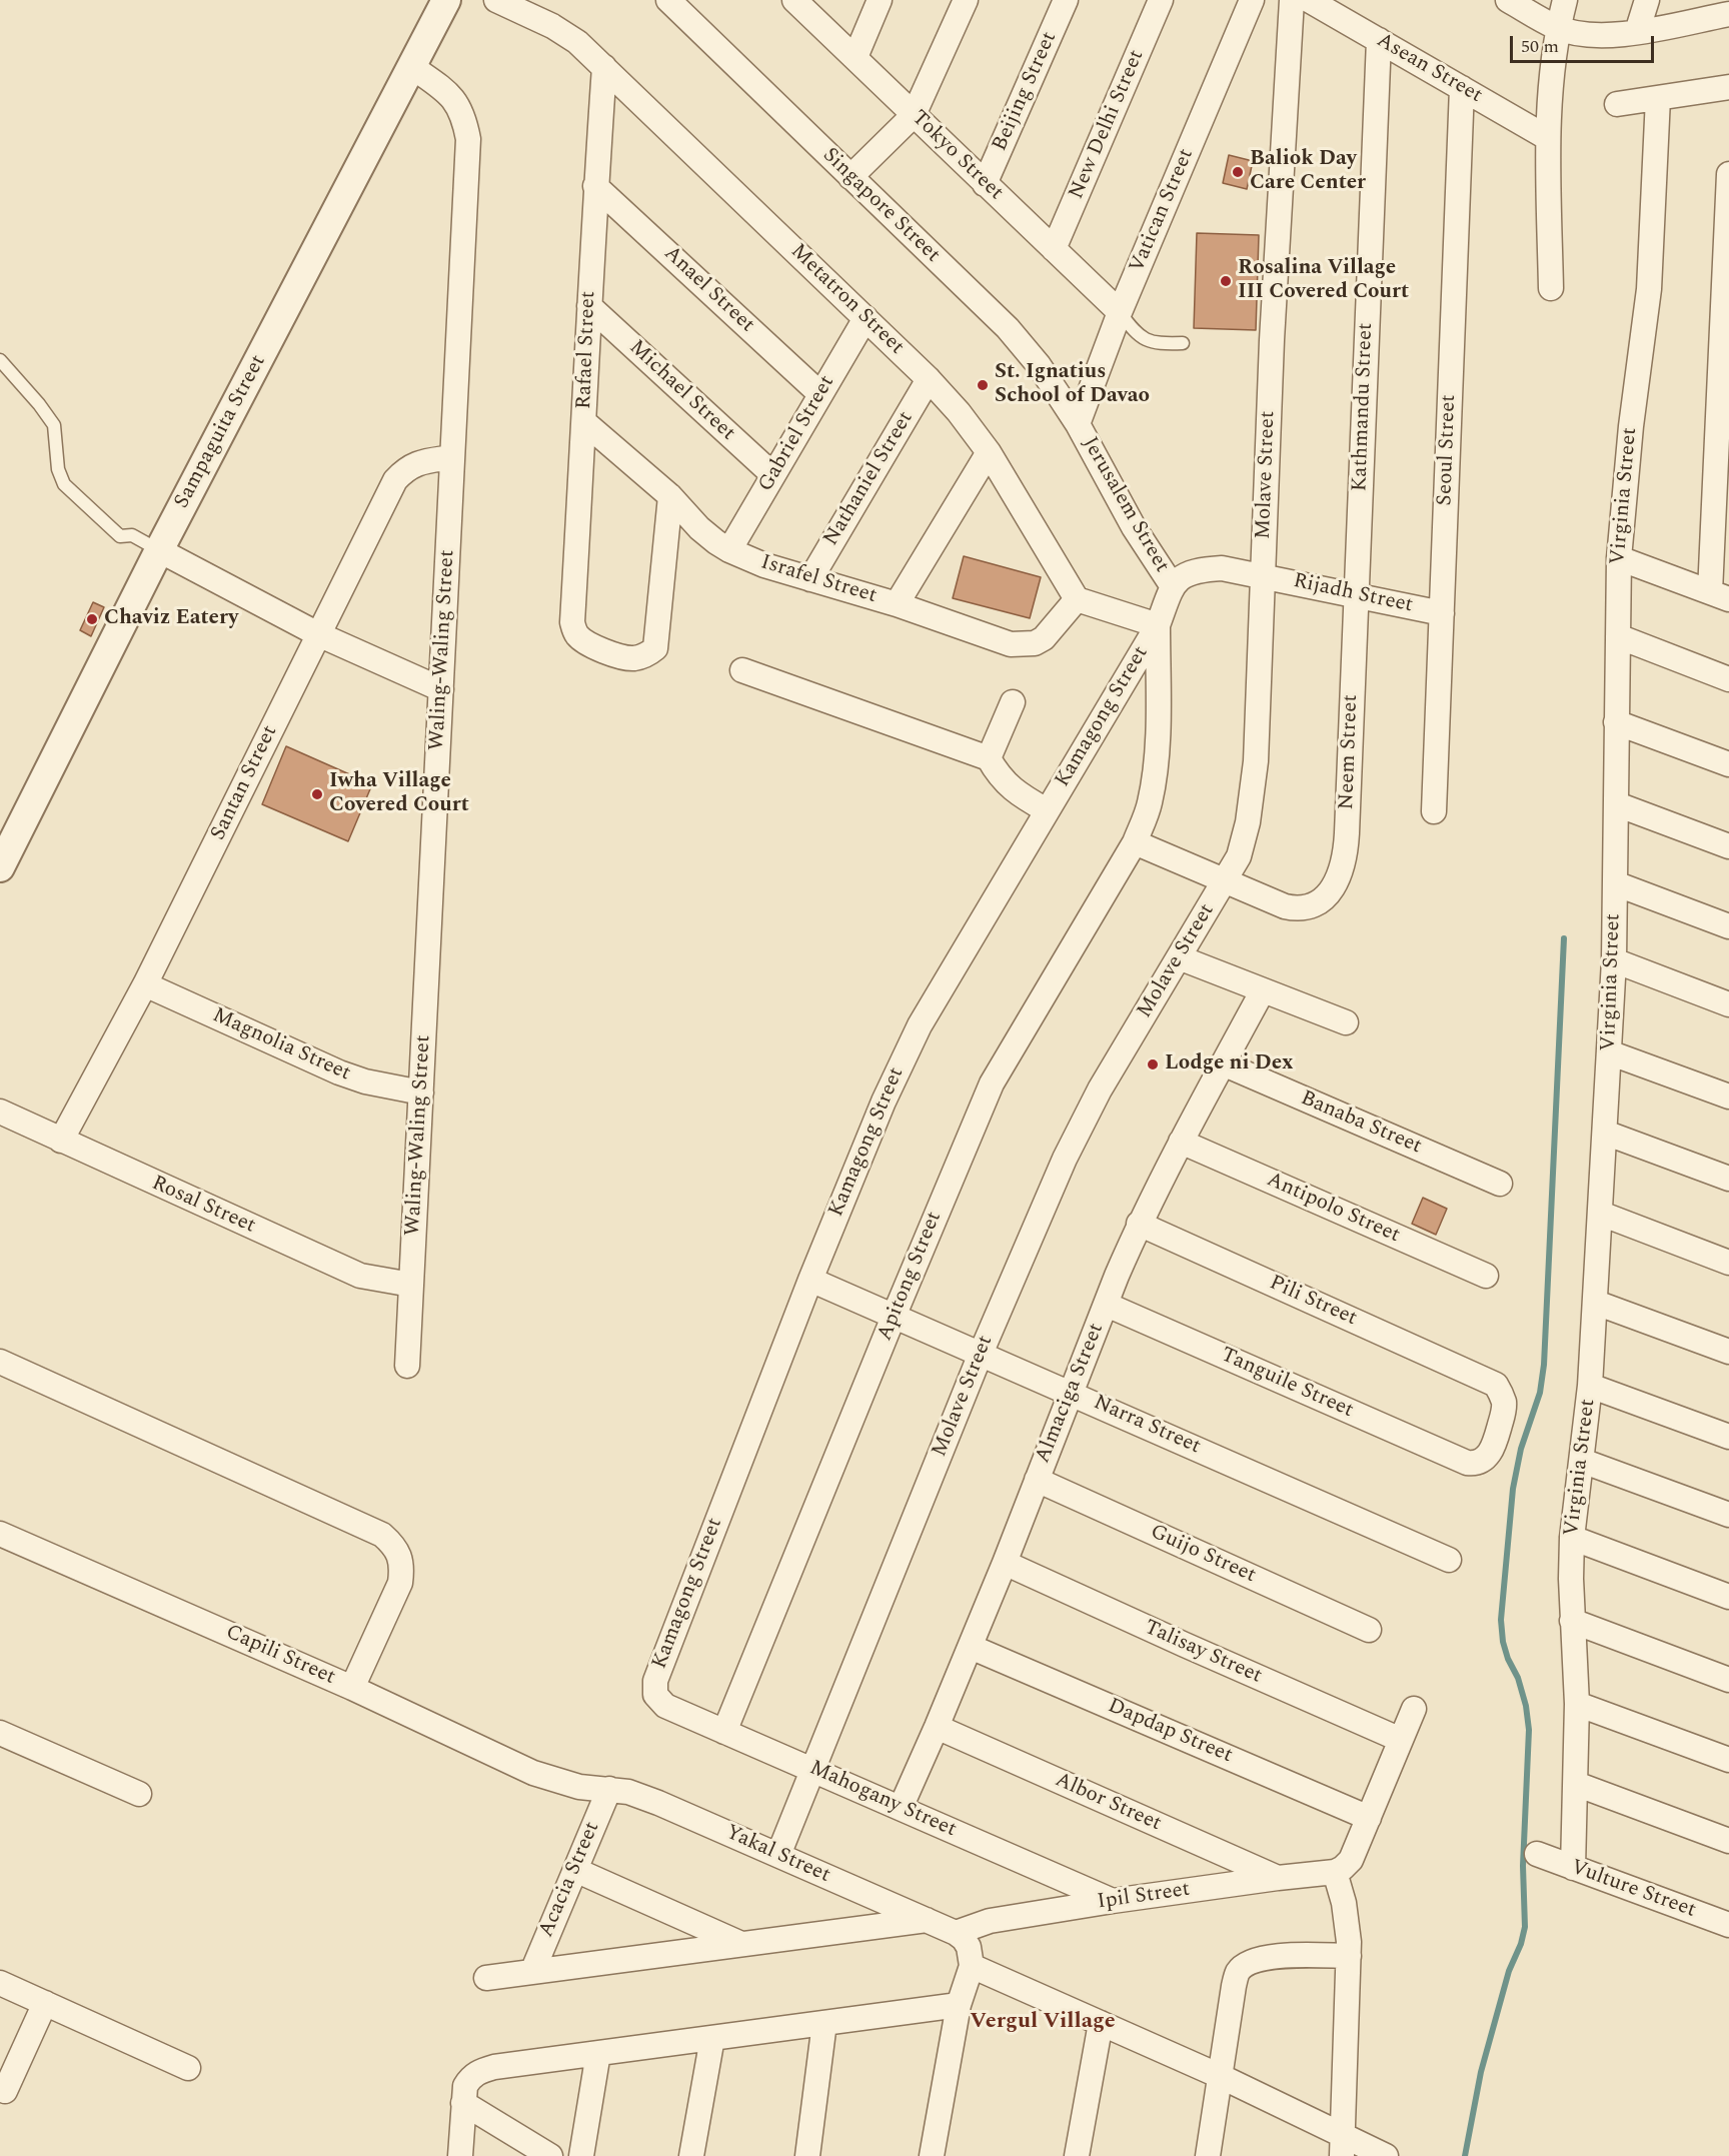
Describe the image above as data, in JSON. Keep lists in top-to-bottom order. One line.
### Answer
{"streets":{"street":["Asean Street","Beijing Street","New Delhi Street","Tokyo Street","Singapore Street","Vatican Street","Anael Street","Metatron Street","Rafael Street","Michael Street","Kathmandu Street","Sampaguita Street","Gabriel Street","Seoul Street","Molave Street","Nathaniel Street","Virginia Street","Jerusalem Street","Israfel Street","Rijadh Street","Waling-Waling Street","Kamagong Street","Neem Street","Santan Street","Magnolia Street","Banaba Street","Rosal Street","Antipolo Street","Apitong Street","Pili Street","Tanguile Street","Almaciga Street","Narra Street","Guijo Street","Talisay Street","Capili Street","Dapdap Street","Mahogany Street","Albor Street","Yakal Street","Acacia Street","Vulture Street","Ipil Street"]},"crossings":[["Asean Street","Kathmandu Street"],["Asean Street","Seoul Street"],["Beijing Street","Tokyo Street"],["New Delhi Street","Tokyo Street"],["Tokyo Street","Vatican Street"],["Singapore Street","Vatican Street"],["Singapore Street","Jerusalem Street"],["Vatican Street","Jerusalem Street"],["Anael Street","Rafael Street"],["Anael Street","Gabriel Street"],["Metatron Street","Rafael Street"],["Metatron Street","Gabriel Street"],["Metatron Street","Nathaniel Street"],["Metatron Street","Israfel Street"],["Rafael Street","Michael Street"],["Rafael Street","Israfel Street"],["Michael Street","Gabriel Street"],["Kathmandu Street","Rijadh Street"],["Kathmandu Street","Neem Street"],["Sampaguita Street","Waling-Waling Street"],["Gabriel Street","Israfel Street"],["Seoul Street","Rijadh Street"],["Molave Street","Rijadh Street"],["Molave Street","Neem Street"],["Molave Street","Narra Street"],["Molave Street","Mahogany Street"],["Molave Street","Yakal Street"],["Nathaniel Street","Israfel Street"],["Virginia Street","Vulture Street"],["Jerusalem Street","Rijadh Street"],["Rijadh Street","Neem Street"],["Waling-Waling Street","Santan Street"],["Waling-Waling Street","Magnolia Street"],["Waling-Waling Street","Rosal Street"],["Kamagong Street","Apitong Street"],["Kamagong Street","Narra Street"],["Kamagong Street","Mahogany Street"],["Santan Street","Magnolia Street"],["Santan Street","Rosal Street"],["Banaba Street","Almaciga Street"],["Antipolo Street","Almaciga Street"],["Apitong Street","Narra Street"],["Apitong Street","Mahogany Street"],["Pili Street","Tanguile Street"],["Pili Street","Almaciga Street"],["Tanguile Street","Almaciga Street"],["Almaciga Street","Narra Street"],["Almaciga Street","Guijo Street"],["Almaciga Street","Talisay Street"],["Almaciga Street","Dapdap Street"],["Almaciga Street","Mahogany Street"],["Almaciga Street","Albor Street"],["Capili Street","Yakal Street"],["Mahogany Street","Ipil Street"],["Albor Street","Ipil Street"],["Yakal Street","Acacia Street"],["Yakal Street","Ipil Street"]],"districts":["Vergul Village"],"places":["Baliok Day Care Center","Rosalina Village III Covered Court","St. Ignatius School of Davao","Chaviz Eatery","Iwha Village Covered Court","Lodge ni Dex"],"scale_bar":"50 m"}
